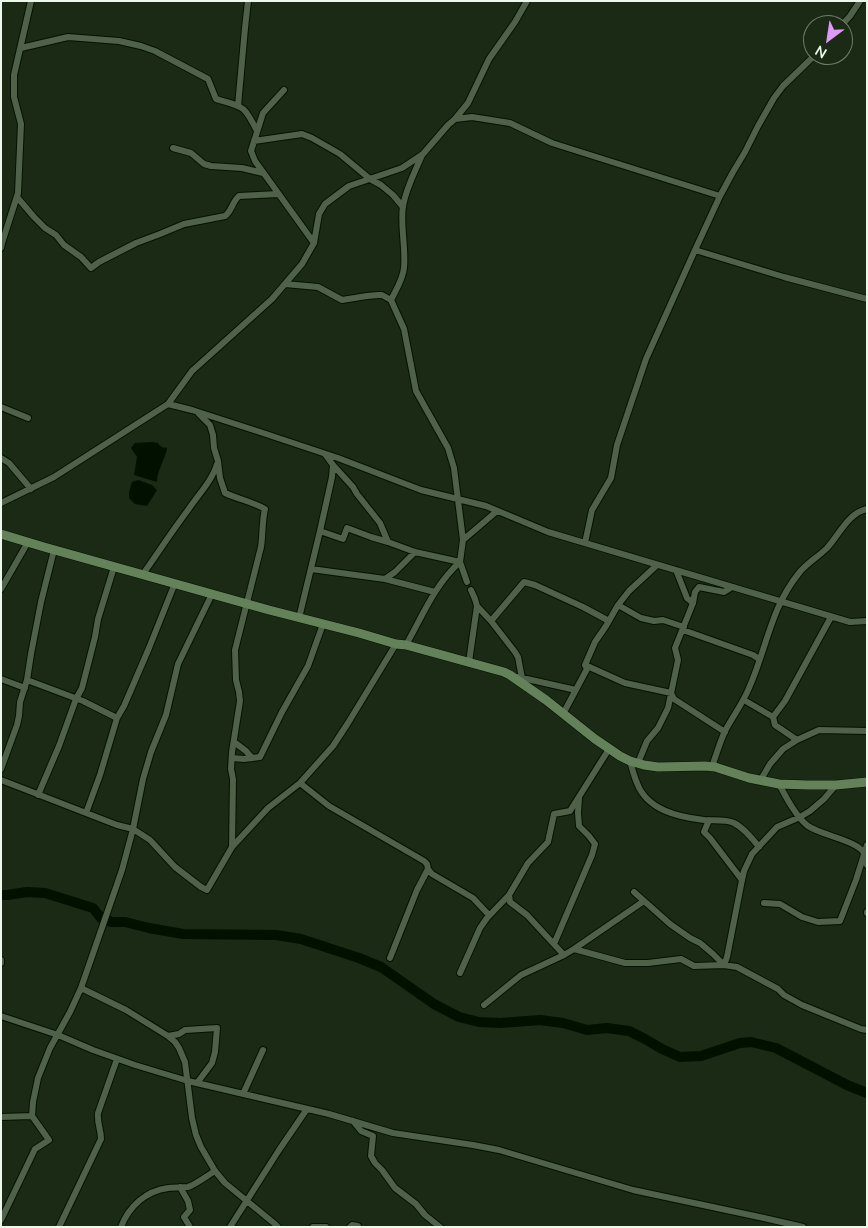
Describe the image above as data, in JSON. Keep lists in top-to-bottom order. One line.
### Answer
{"north":"bottom left"}
